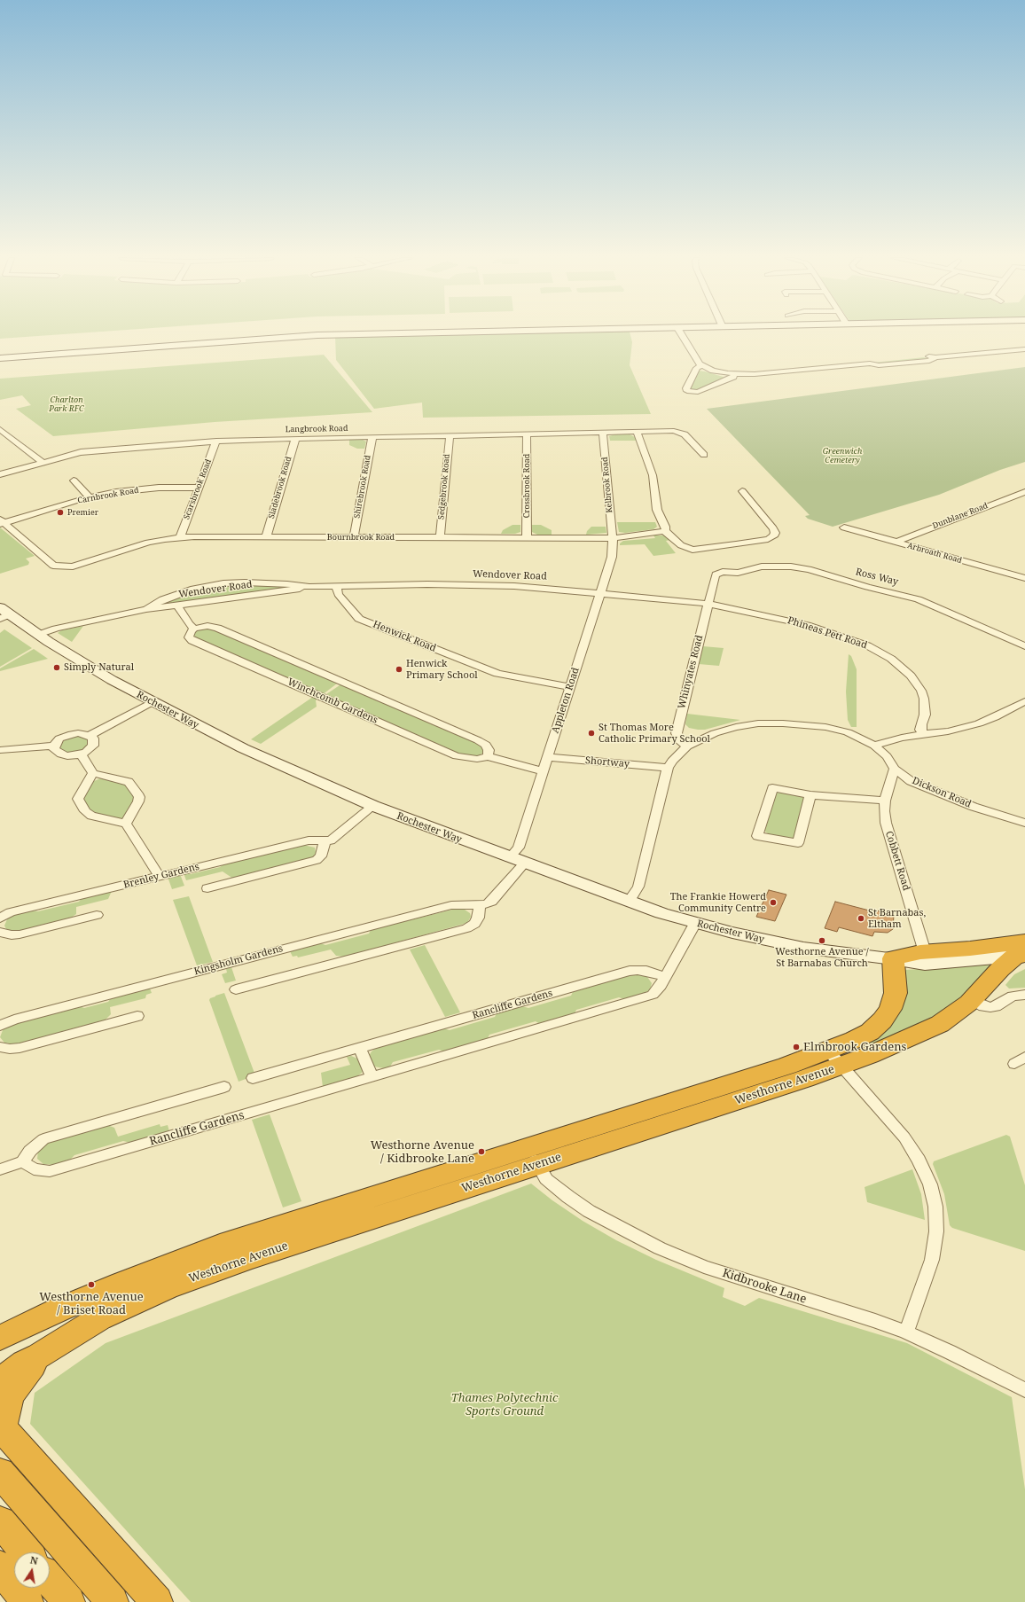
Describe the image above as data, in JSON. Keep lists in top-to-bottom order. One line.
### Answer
{"streets":{"highway":["Rochester Way","Westhorne Avenue"],"street":["Langbrook Road","Kelbrook Road","Crossbrook Road","Shirebrook Road","Sedgebrook Road","Sladebrook Road","Scarsbrook Road","Carnbrook Road","Dunblane Road","Bournbrook Road","Arbroath Road","Wendover Road","Ross Way","Phineas Pett Road","Henwick Road","Whinyates Road","Appleton Road","Winchcomb Gardens","Shortway","Dickson Road","Cobbett Road","Brenley Gardens","Kingsholm Gardens","Rancliffe Gardens","Kidbrooke Lane"]},"crossings":[["Langbrook Road","Kelbrook Road"],["Langbrook Road","Crossbrook Road"],["Langbrook Road","Shirebrook Road"],["Langbrook Road","Sedgebrook Road"],["Langbrook Road","Sladebrook Road"],["Langbrook Road","Scarsbrook Road"],["Kelbrook Road","Bournbrook Road"],["Kelbrook Road","Appleton Road"],["Crossbrook Road","Bournbrook Road"],["Shirebrook Road","Bournbrook Road"],["Sedgebrook Road","Bournbrook Road"],["Sladebrook Road","Bournbrook Road"],["Scarsbrook Road","Carnbrook Road"],["Scarsbrook Road","Bournbrook Road"],["Carnbrook Road","Bournbrook Road"],["Dunblane Road","Arbroath Road"],["Bournbrook Road","Appleton Road"],["Wendover Road","Phineas Pett Road"],["Wendover Road","Henwick Road"],["Wendover Road","Whinyates Road"],["Wendover Road","Appleton Road"],["Wendover Road","Rochester Way"],["Ross Way","Whinyates Road"],["Phineas Pett Road","Whinyates Road"],["Henwick Road","Appleton Road"],["Whinyates Road","Dickson Road"],["Appleton Road","Winchcomb Gardens"],["Appleton Road","Rochester Way"],["Appleton Road","Shortway"],["Rochester Way","Cobbett Road"],["Rochester Way","Brenley Gardens"],["Rochester Way","Rancliffe Gardens"],["Rochester Way","Westhorne Avenue"],["Dickson Road","Cobbett Road"],["Westhorne Avenue","Kidbrooke Lane"]],"parks":["Charlton Park RFC","Greenwich Cemetery","Thames Polytechnic Sports Ground"],"places":["Premier","Simply Natural","Henwick Primary School","St Thomas More Catholic Primary School","The Frankie Howerd Community Centre","St Barnabas, Eltham","Westhorne Avenue / St Barnabas Church","Elmbrook Gardens","Westhorne Avenue / Kidbrooke Lane","Westhorne Avenue / Briset Road"],"north":"top"}
